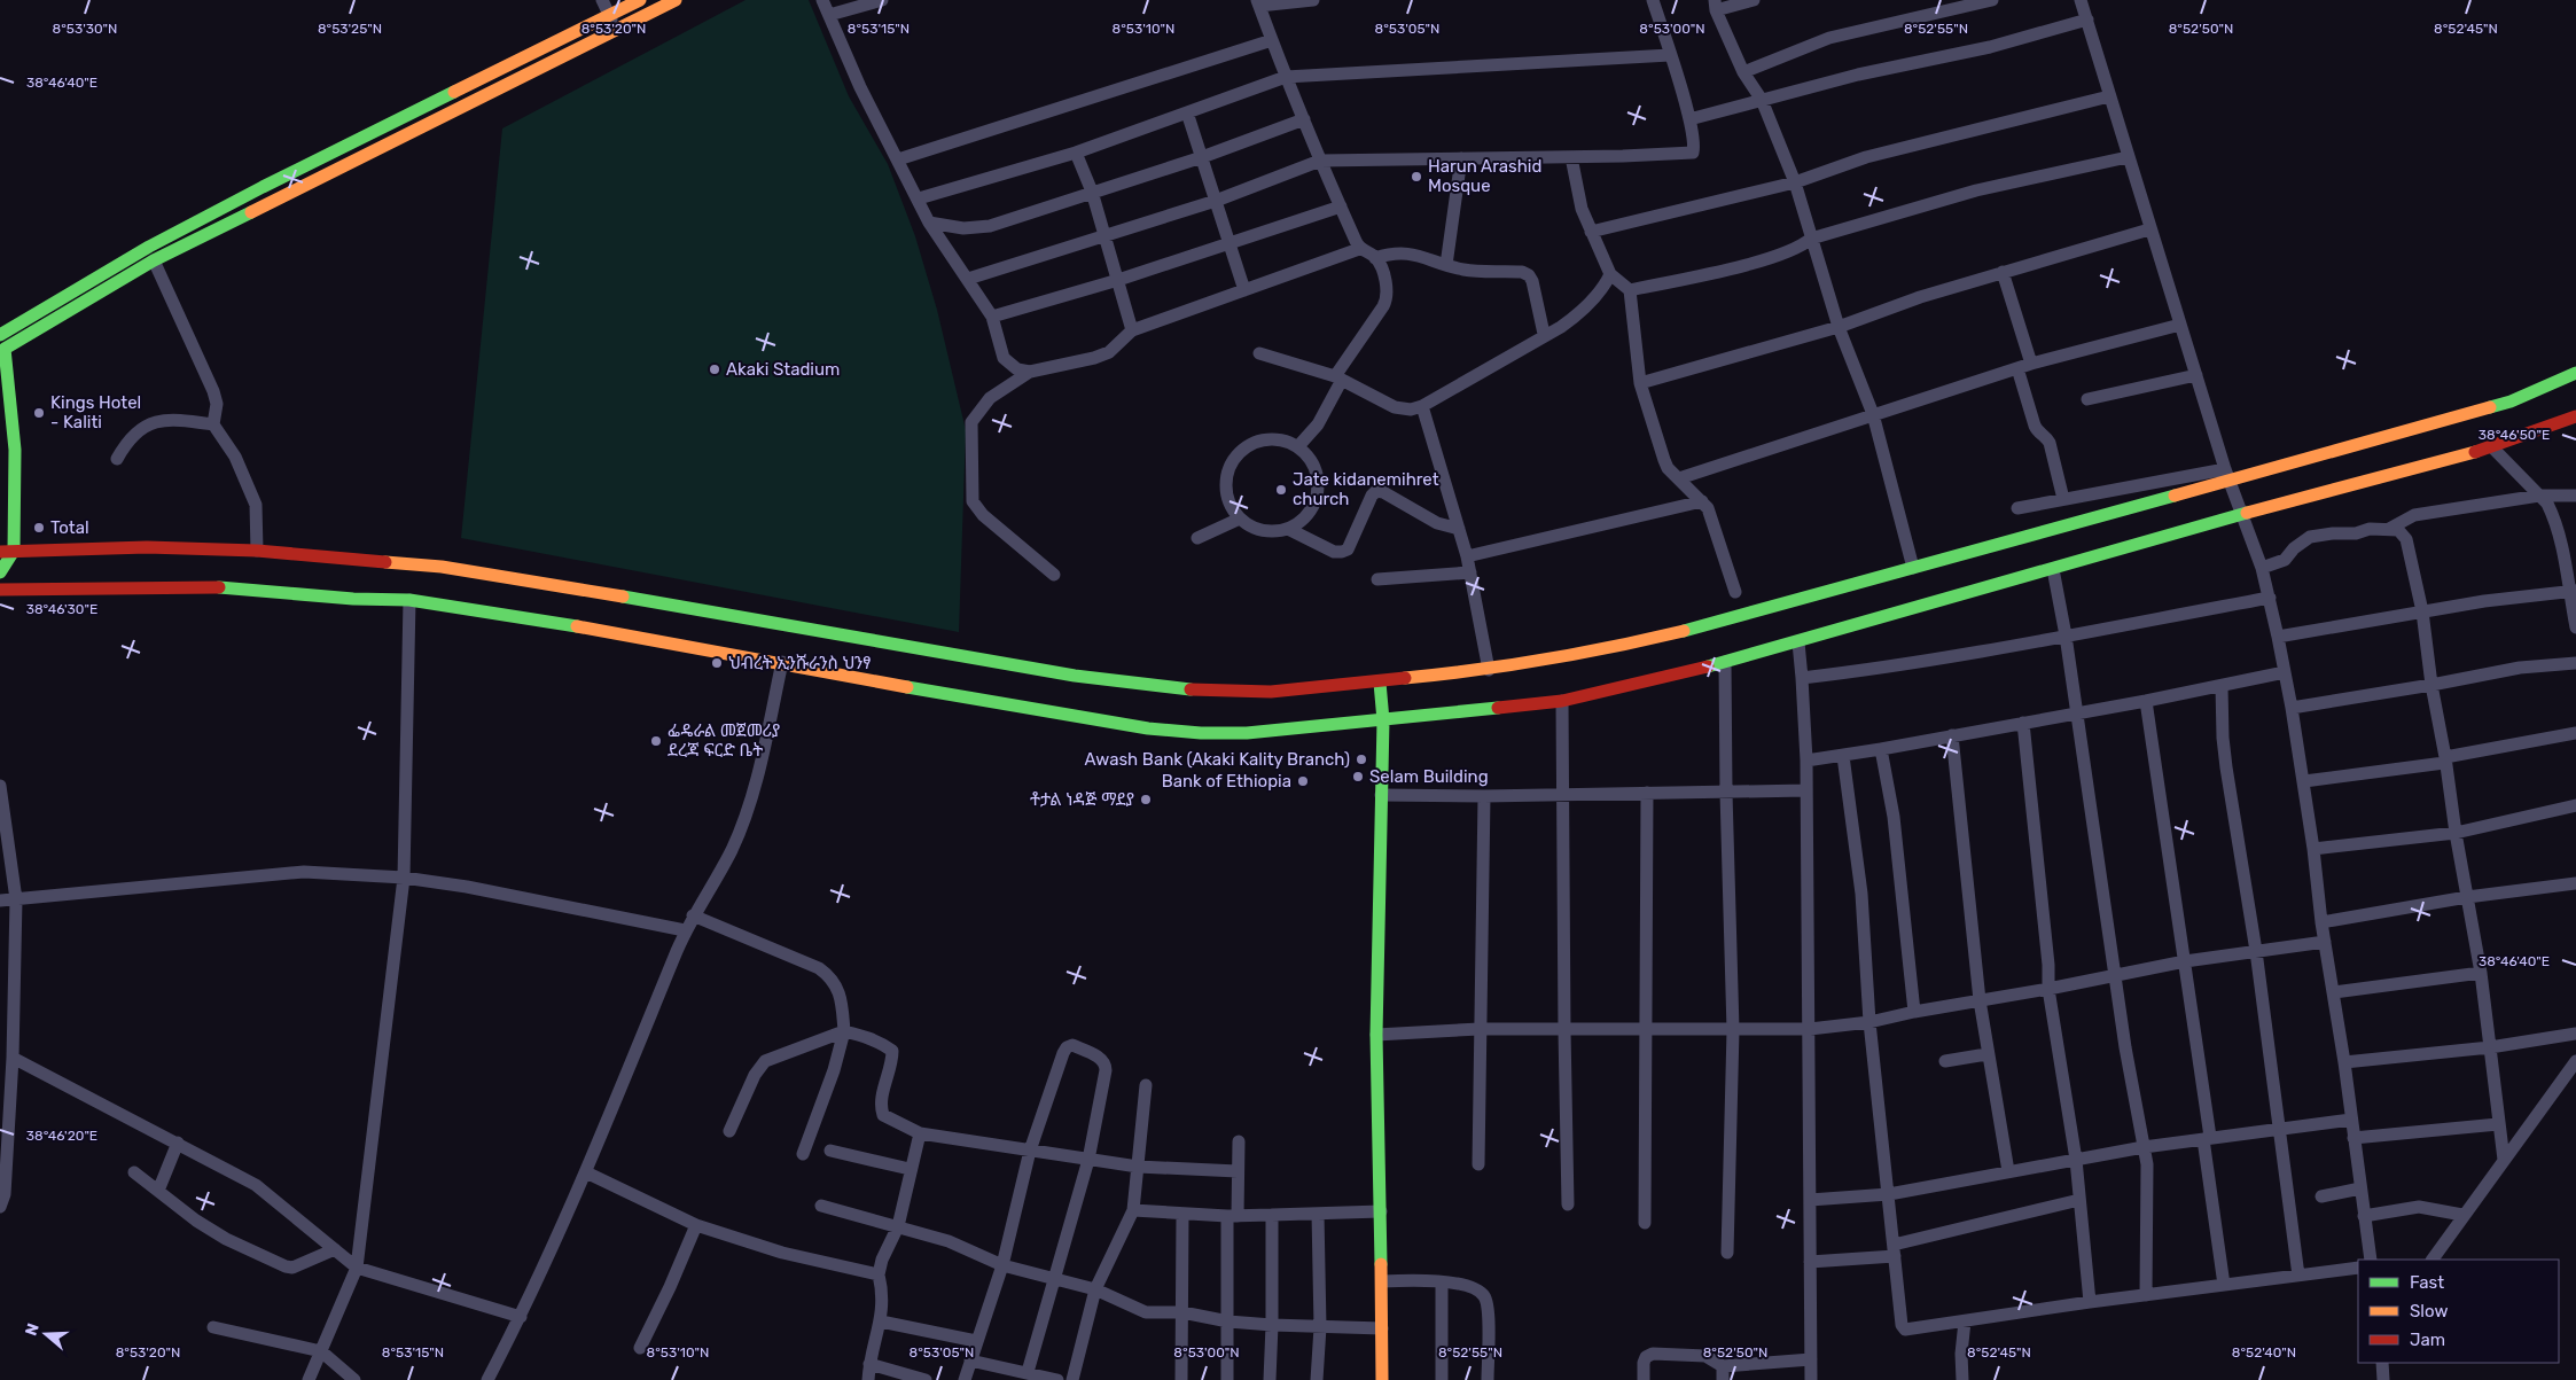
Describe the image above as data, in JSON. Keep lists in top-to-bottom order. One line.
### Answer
{"places":["Harun Arashid Mosque","Akaki Stadium","Kings Hotel - Kaliti","Jate kidanemihret church","Total","ህብረት ኢንሹራንስ ህንፃ","ፌዴራል መጀመሪያ ደረጃ ፍርድ ቤት","Awash Bank (Akaki Kality Branch)","Selam Building","Bank of Ethiopia","ቶታል ነዳጅ ማደያ"],"legend":["Fast","Slow","Jam"],"north":"left","coordinates":["8°53'30\"N","8°53'25\"N","8°53'20\"N","8°53'15\"N","8°53'10\"N","8°53'05\"N","8°53'00\"N","8°52'55\"N","8°52'50\"N","8°52'45\"N","38°46'40\"E","38°46'50\"E","38°46'30\"E","38°46'20\"E","8°52'40\"N"]}
